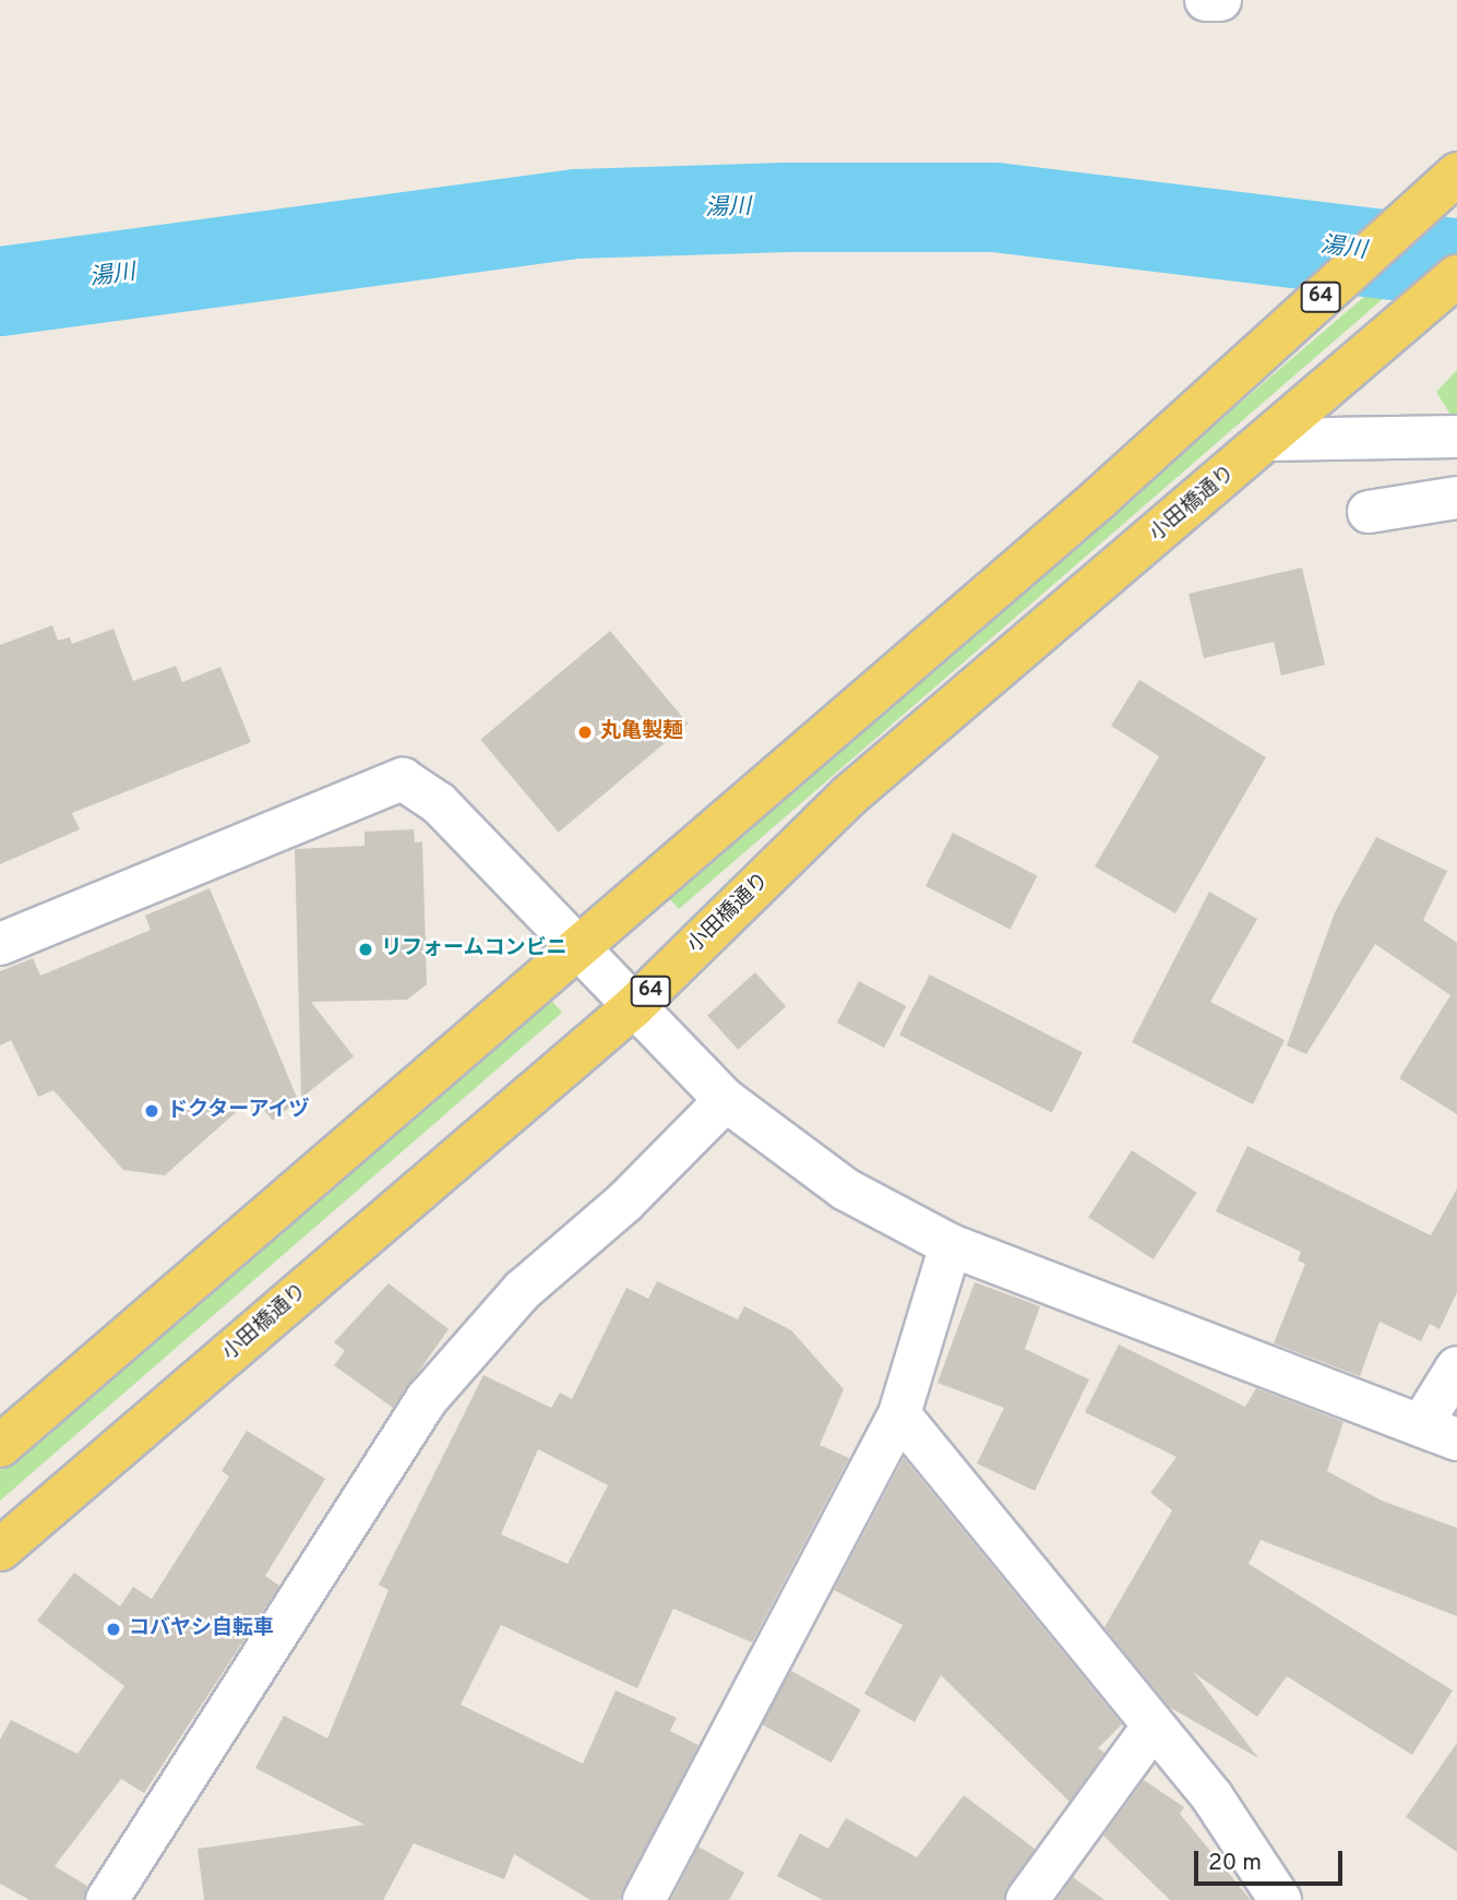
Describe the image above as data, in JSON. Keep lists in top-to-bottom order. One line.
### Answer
{"streets":{"main road":["64","小田橋通り"]},"water":["湯川"],"places":["丸亀製麺","リフォームコンビニ","ドクターアイヅ","コバヤシ自転車"],"scale_bar":"20 m"}
